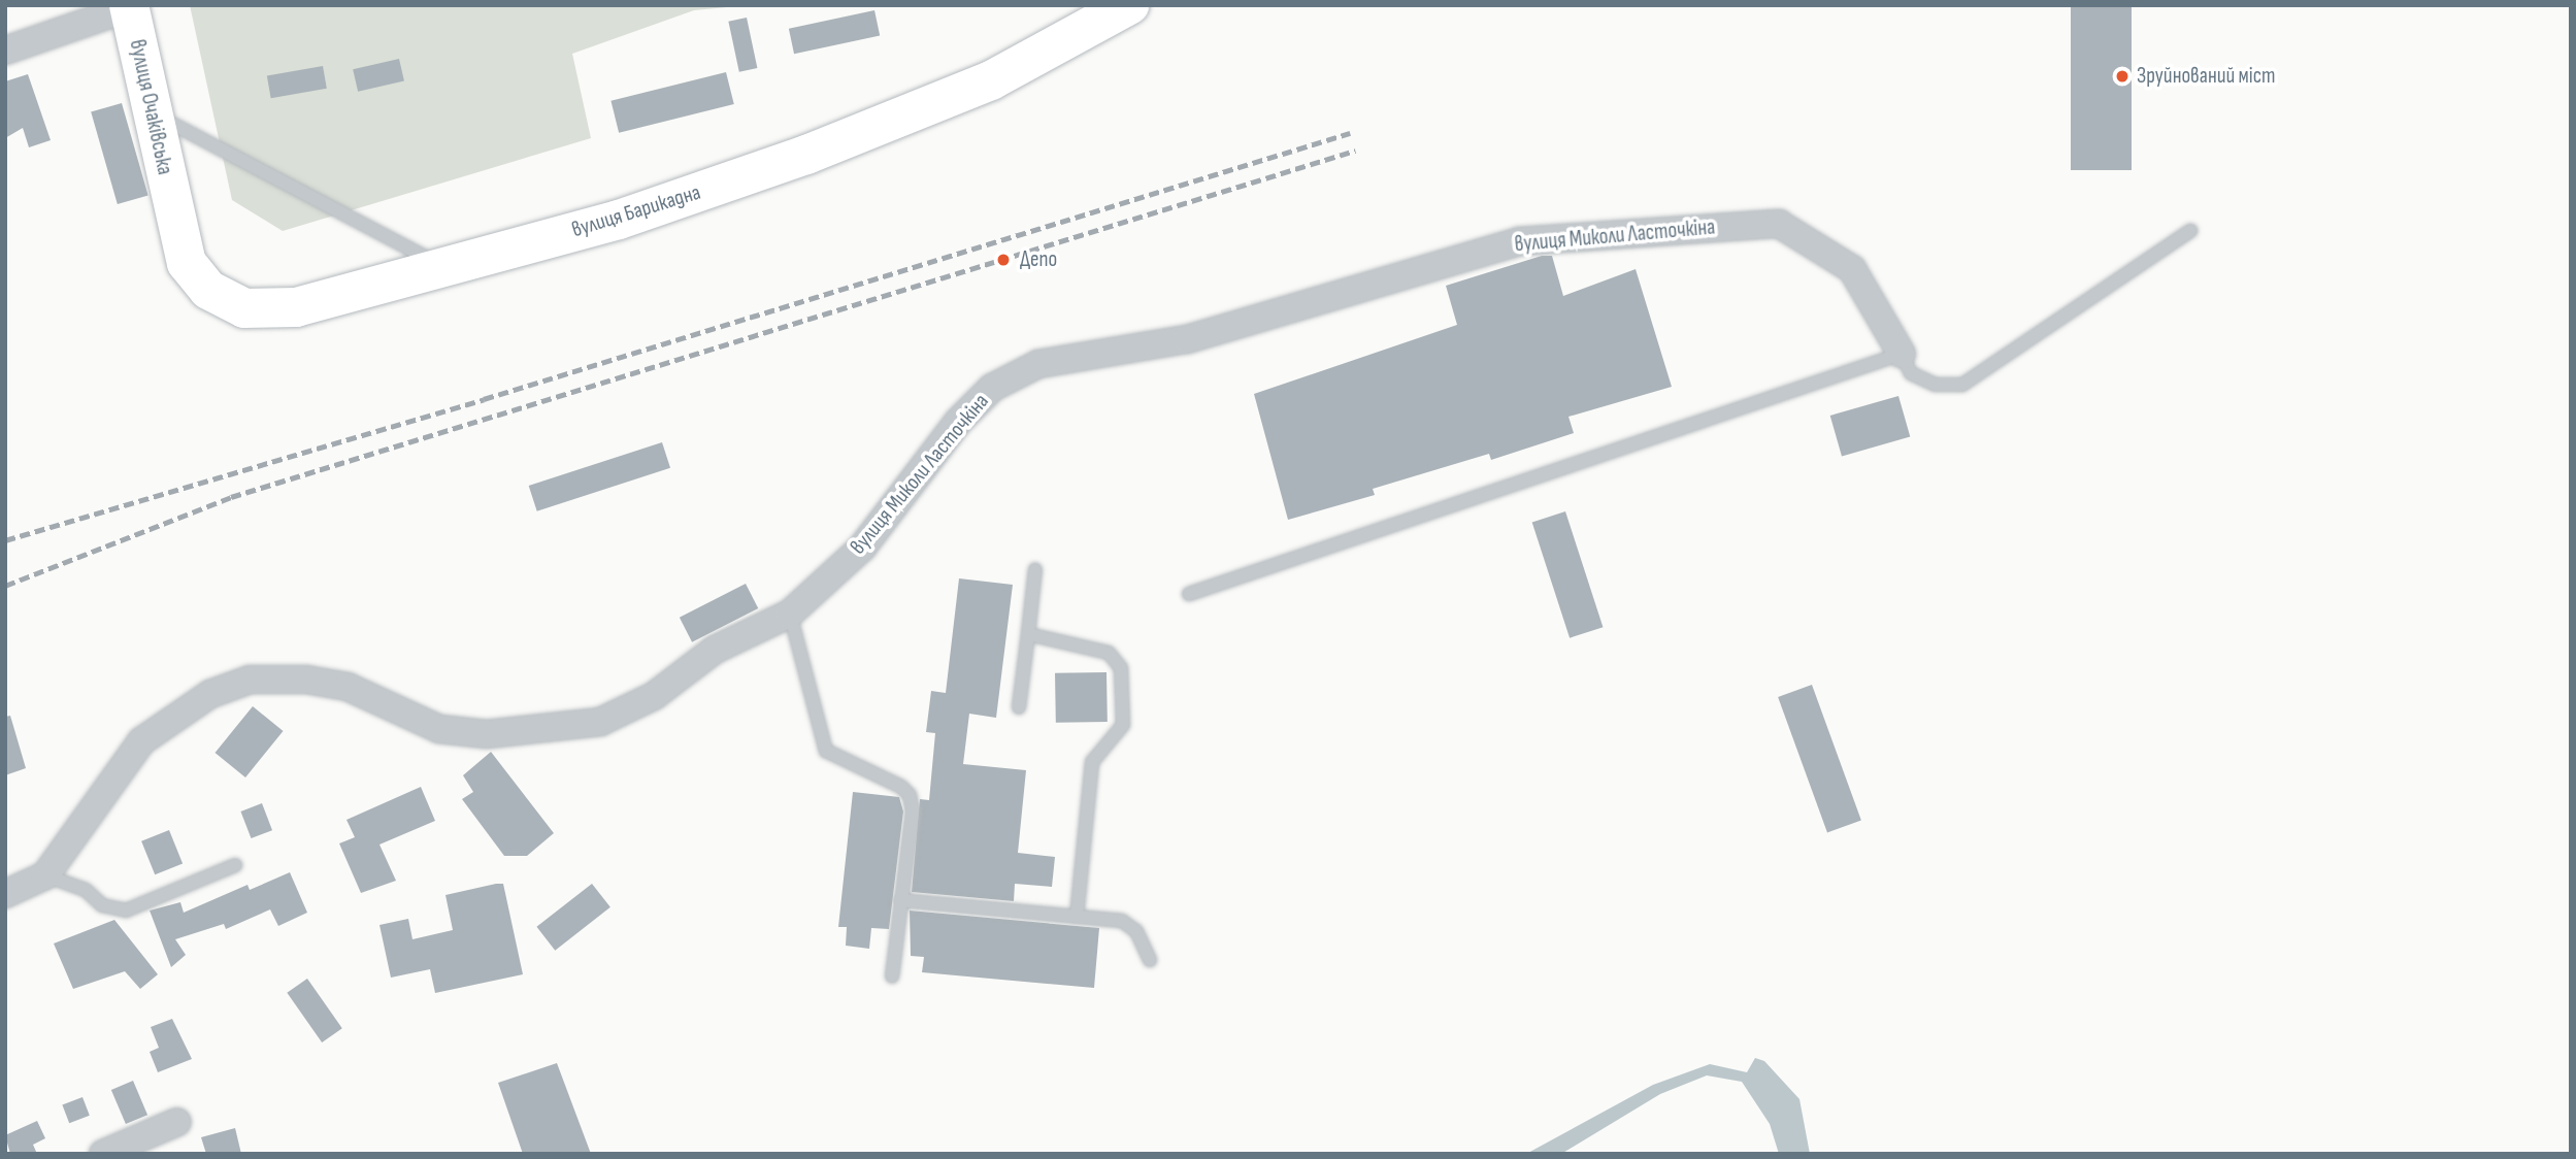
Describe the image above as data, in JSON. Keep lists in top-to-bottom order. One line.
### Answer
{"streets":{"main road":["вулиця Очаківська","вулиця Барикадна"],"street":["вулиця Миколи Ласточкіна"]},"crossings":[["вулиця Очаківська","вулиця Барикадна"]],"places":["Зруйнований міст","Депо"]}
